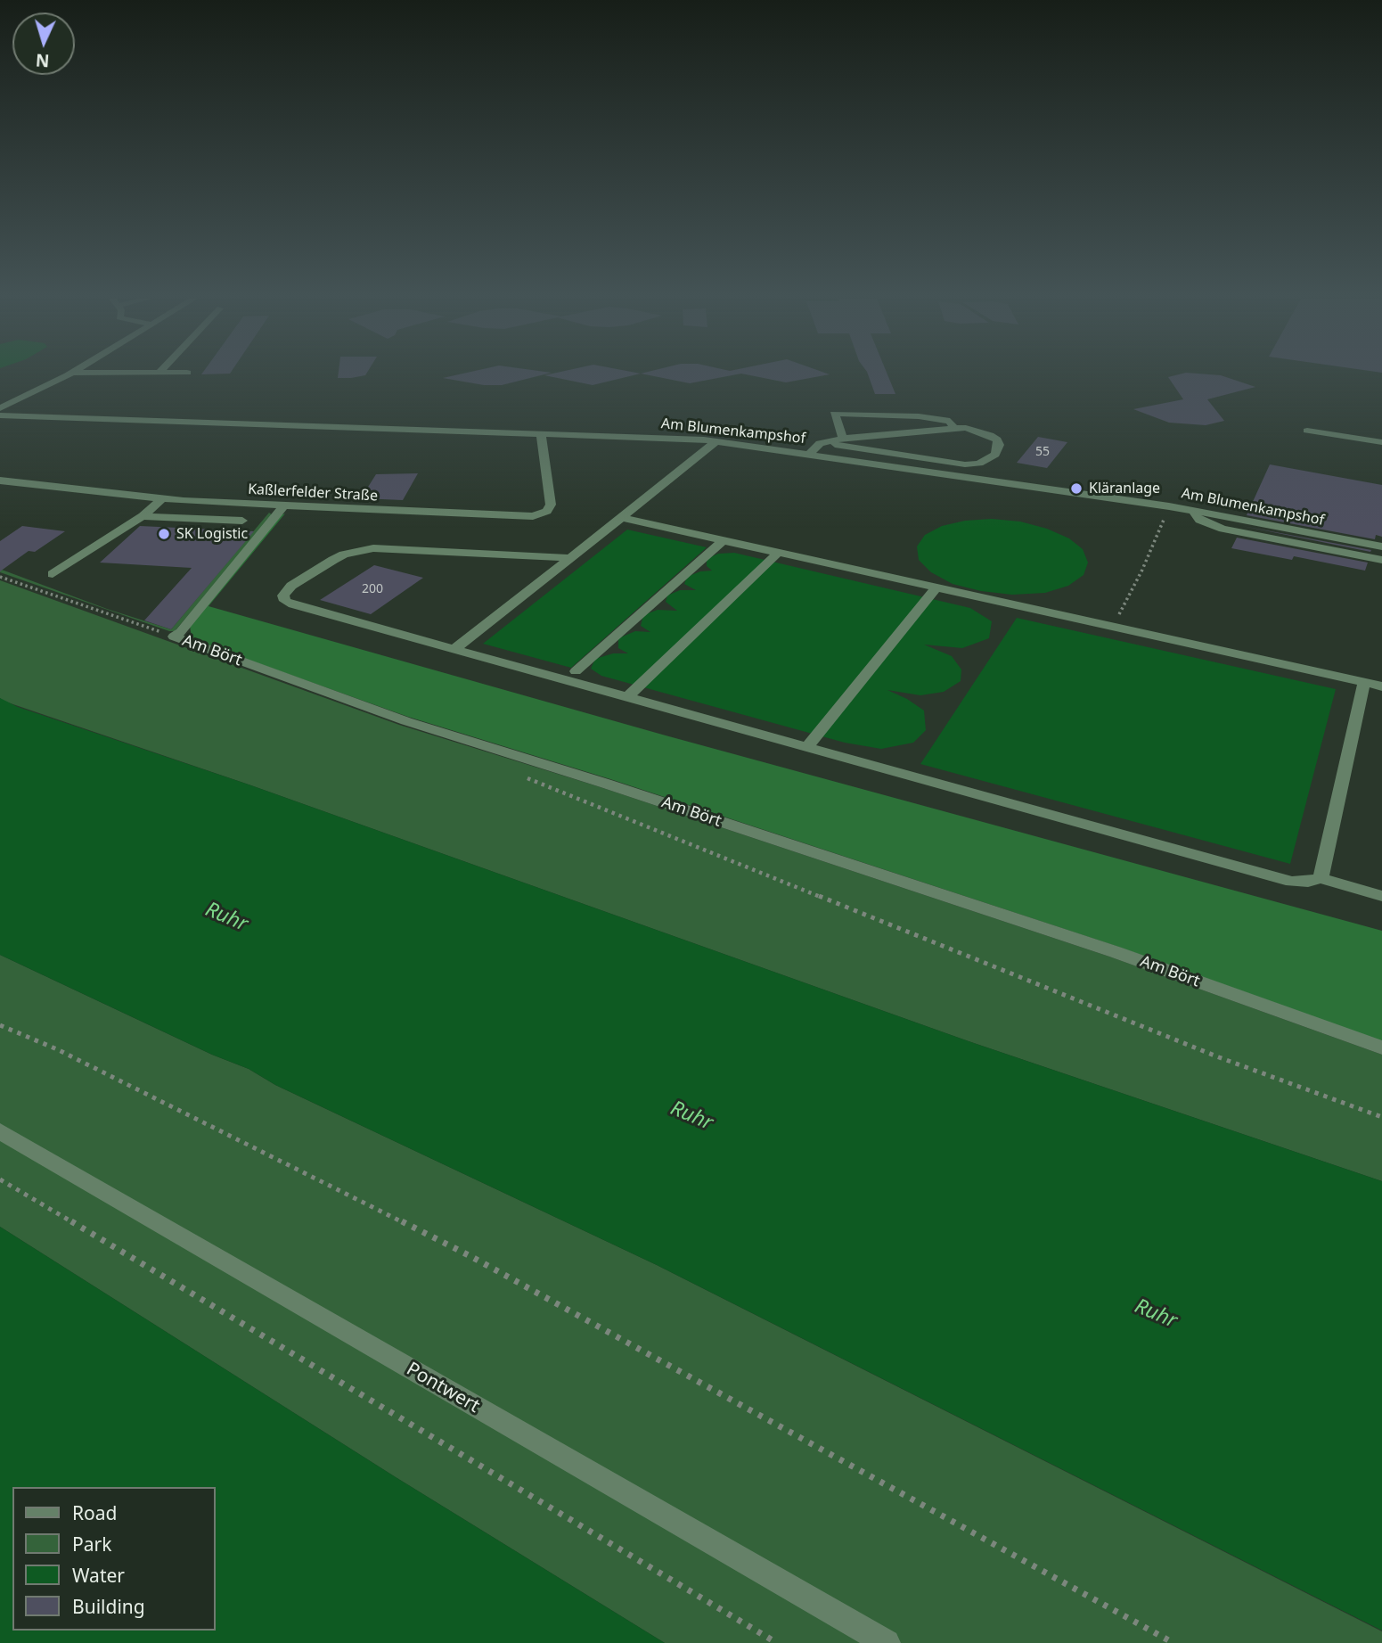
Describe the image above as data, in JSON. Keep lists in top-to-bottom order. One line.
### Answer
{"streets":{"street":["Am Blumenkampshof","Kaßlerfelder Straße","Am Bört","Pontwert"]},"crossings":[["Am Blumenkampshof","Kaßlerfelder Straße"]],"water":["Ruhr"],"places":["Kläranlage","SK Logistic"],"house_numbers":["55","200"],"legend":["Road","Park","Water","Building"],"north":"bottom"}
